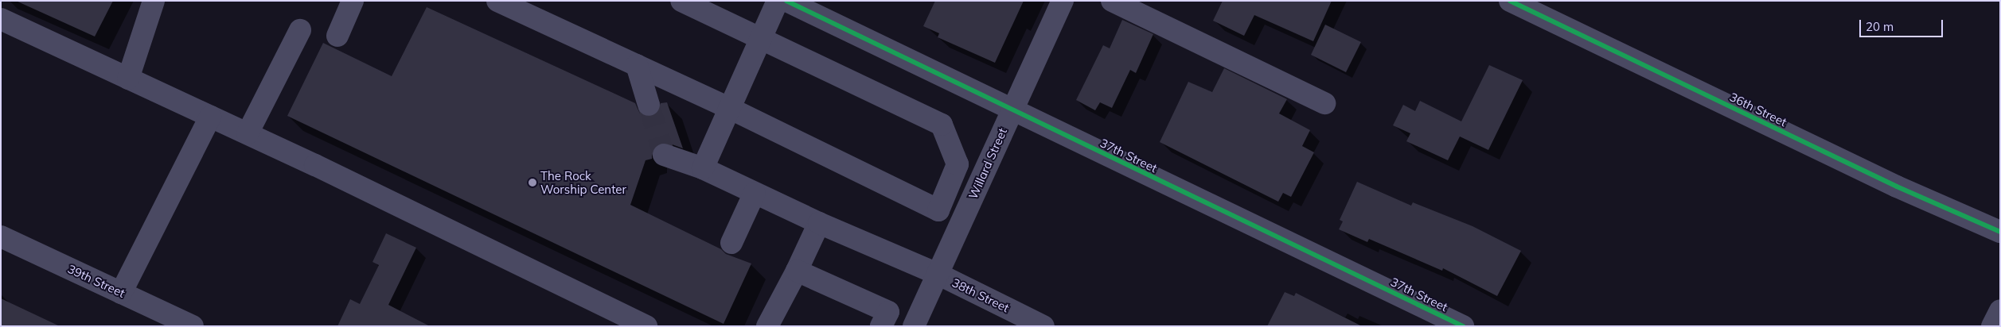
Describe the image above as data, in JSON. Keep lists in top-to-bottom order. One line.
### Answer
{"streets":{"street":["36th Street","37th Street","Willard Street","39th Street","38th Street"]},"crossings":[["37th Street","Willard Street"],["Willard Street","38th Street"]],"places":["The Rock Worship Center"],"scale_bar":"20 m"}
